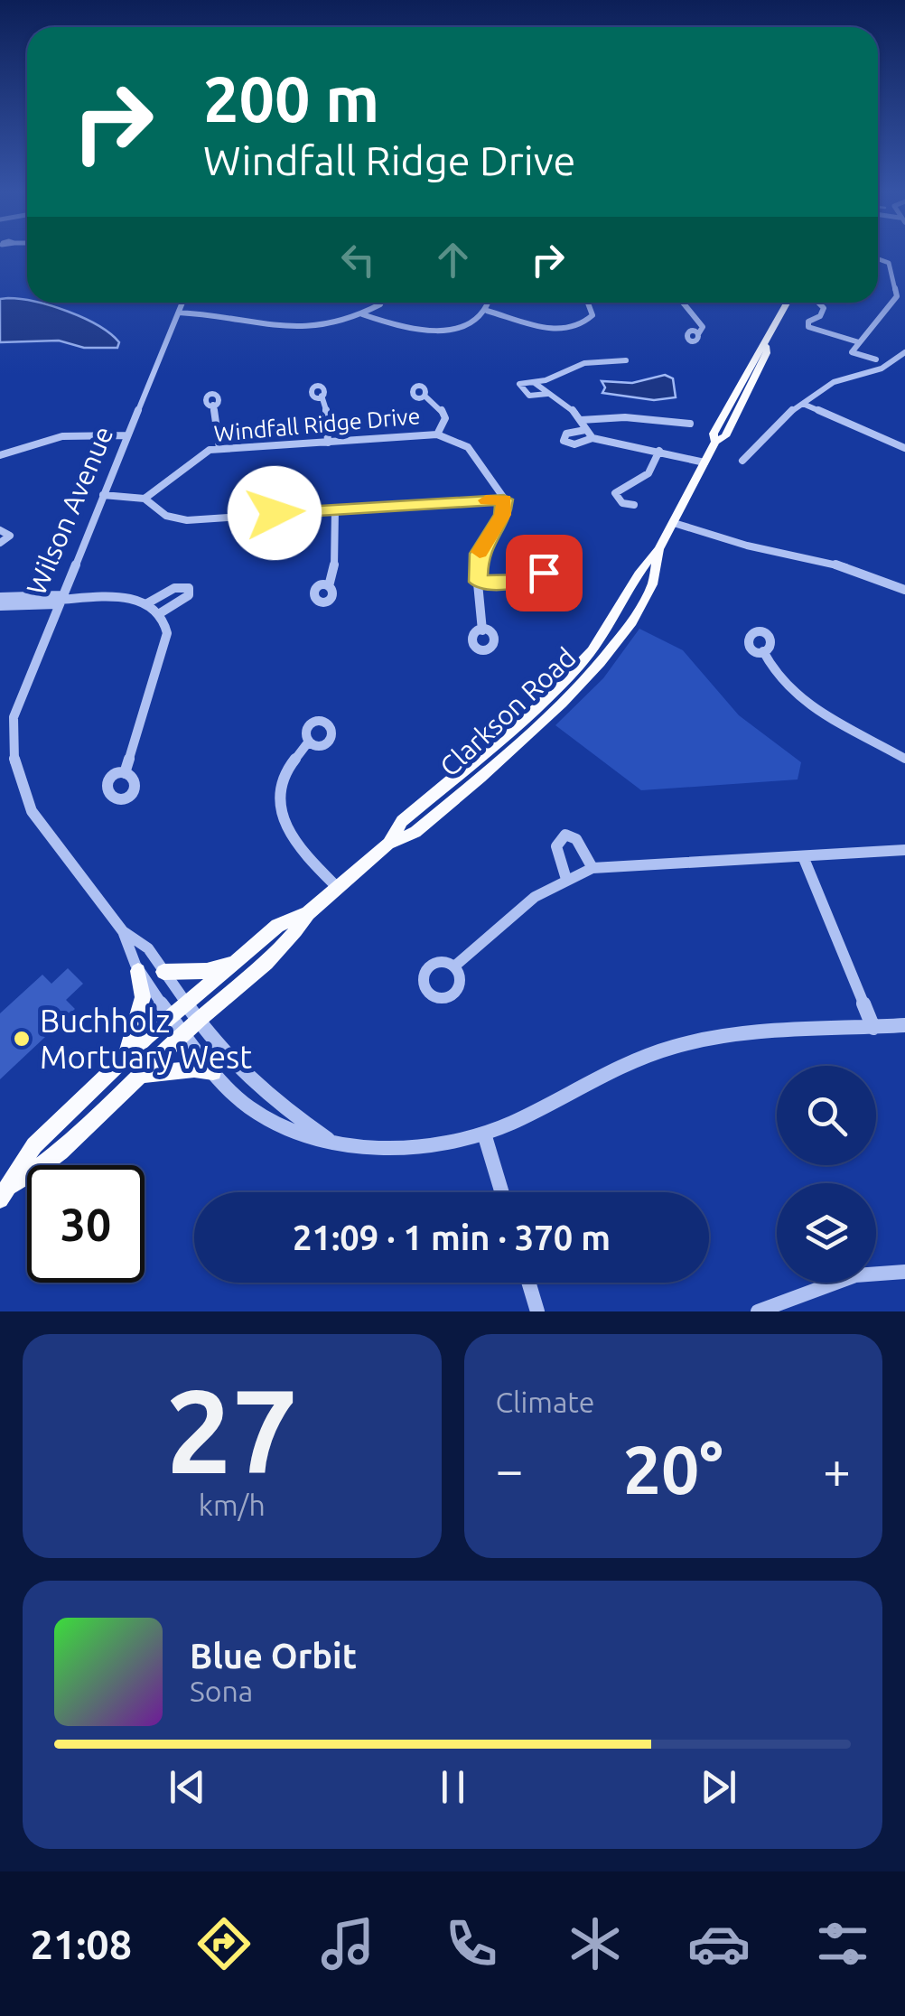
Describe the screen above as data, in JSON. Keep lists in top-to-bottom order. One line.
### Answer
{"streets":{"main road":["Clarkson Road"],"street":["Windfall Ridge Drive","Wilson Avenue"]},"crossings":[["Wilson Avenue","Clarkson Road"]],"places":["Buchholz Mortuary West"],"page":{"turn":["200 m","Windfall Ridge Drive"],"limit":"30","trip":"21:09 · 1 min · 370 m","tile":[["27","km/h"],"Climate"],"heat":["−","20°","+"],"song":["Blue Orbit","Sona"],"tabs":"21:08"}}
